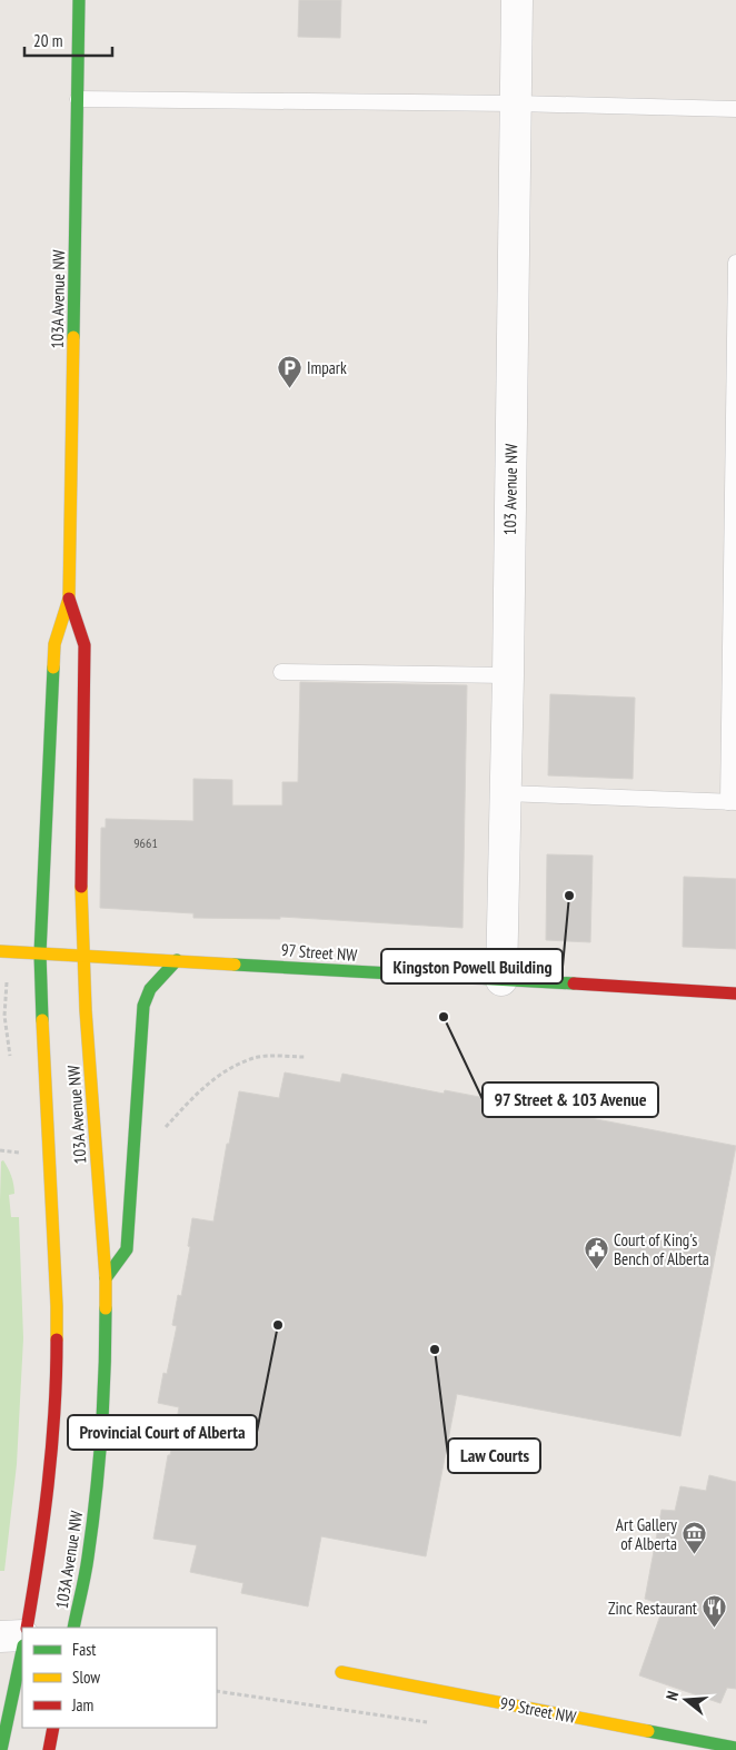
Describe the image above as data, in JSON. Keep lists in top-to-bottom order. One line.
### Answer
{"streets":{"main road":["103A Avenue NW","97 Street NW","99 Street NW"],"street":["103 Avenue NW"]},"crossings":[["103A Avenue NW","97 Street NW"],["103 Avenue NW","97 Street NW"]],"places":{"parking":["Impark"],"other":["Kingston Powell Building","97 Street & 103 Avenue","Provincial Court of Alberta","Law Courts"],"public building":["Court of King's Bench of Alberta"],"museum":["Art Gallery of Alberta"],"restaurant":["Zinc Restaurant"]},"house_numbers":["9661"],"legend":["Fast","Slow","Jam"],"scale_bar":"20 m","north":"left"}
